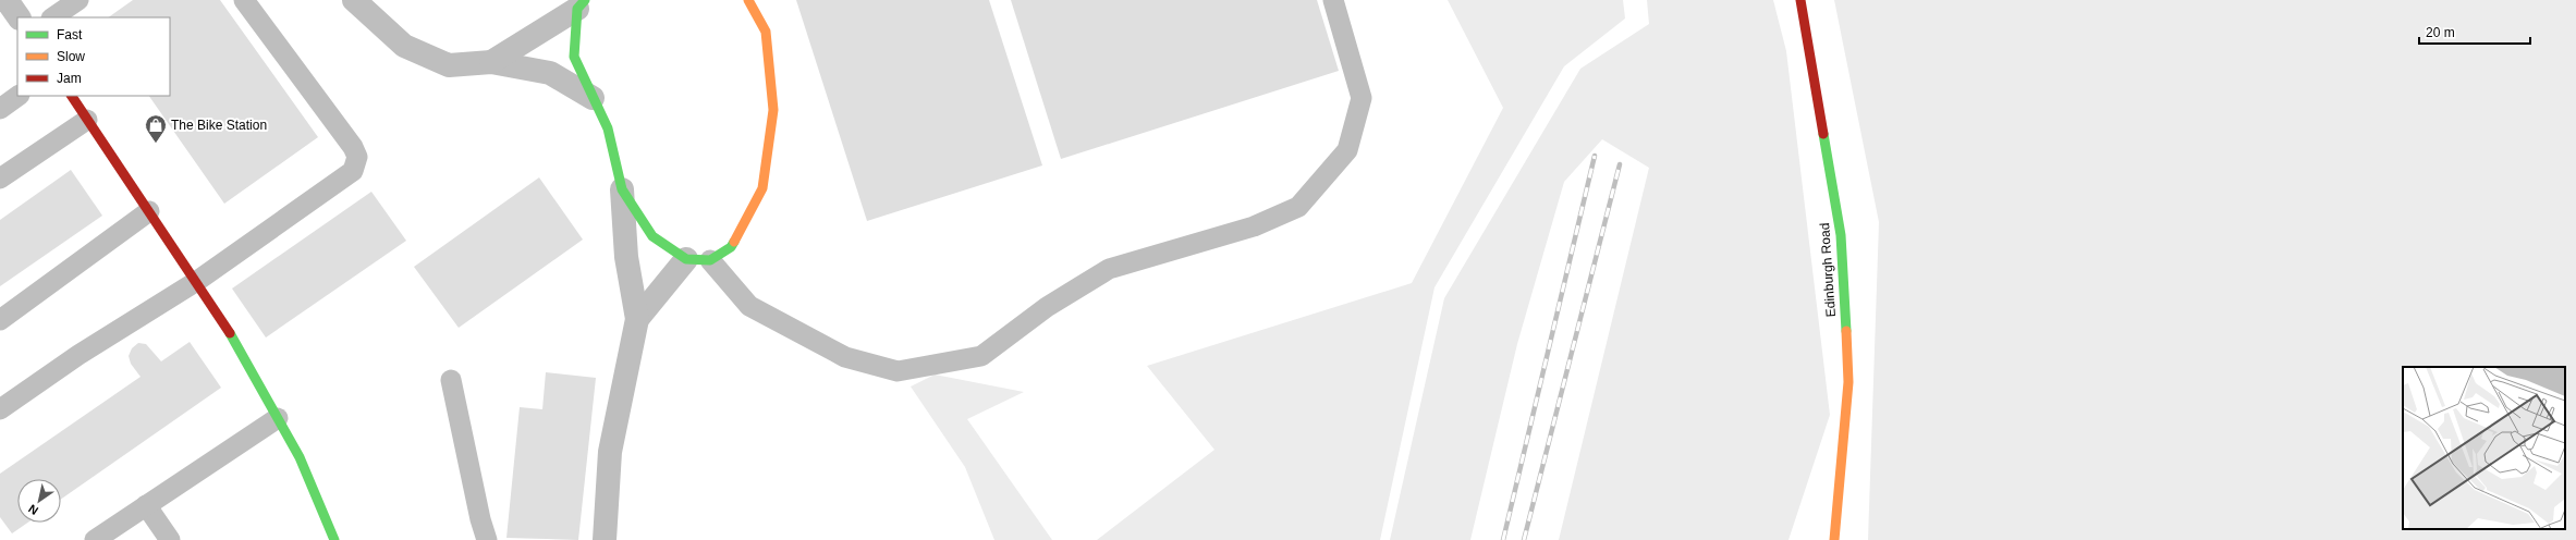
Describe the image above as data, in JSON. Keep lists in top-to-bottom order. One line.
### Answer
{"streets":{"street":["Edinburgh Road"]},"places":{"shop":["The Bike Station"]},"legend":["Fast","Slow","Jam"],"scale_bar":"20 m","north":"bottom left"}
